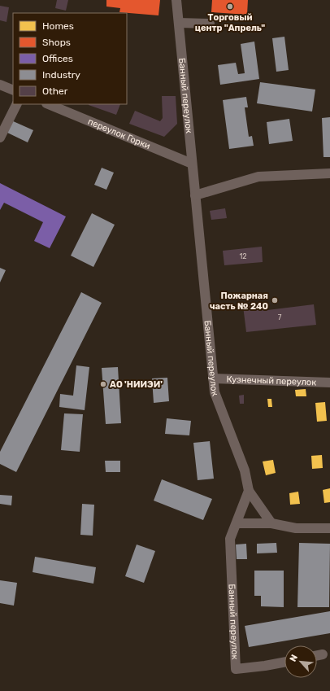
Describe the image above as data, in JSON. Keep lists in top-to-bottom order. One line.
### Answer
{"streets":{"street":["Банный переулок","переулок Горки","Кузнечный переулок"]},"crossings":[["Банный переулок","переулок Горки"],["Банный переулок","Кузнечный переулок"]],"places":["Торговый центр \"Апрель\"","Пожарная часть № 240","АО 'НИИЭИ'"],"house_numbers":["12","7"],"legend":["Homes","Shops","Offices","Industry","Other"],"north":"top left"}
